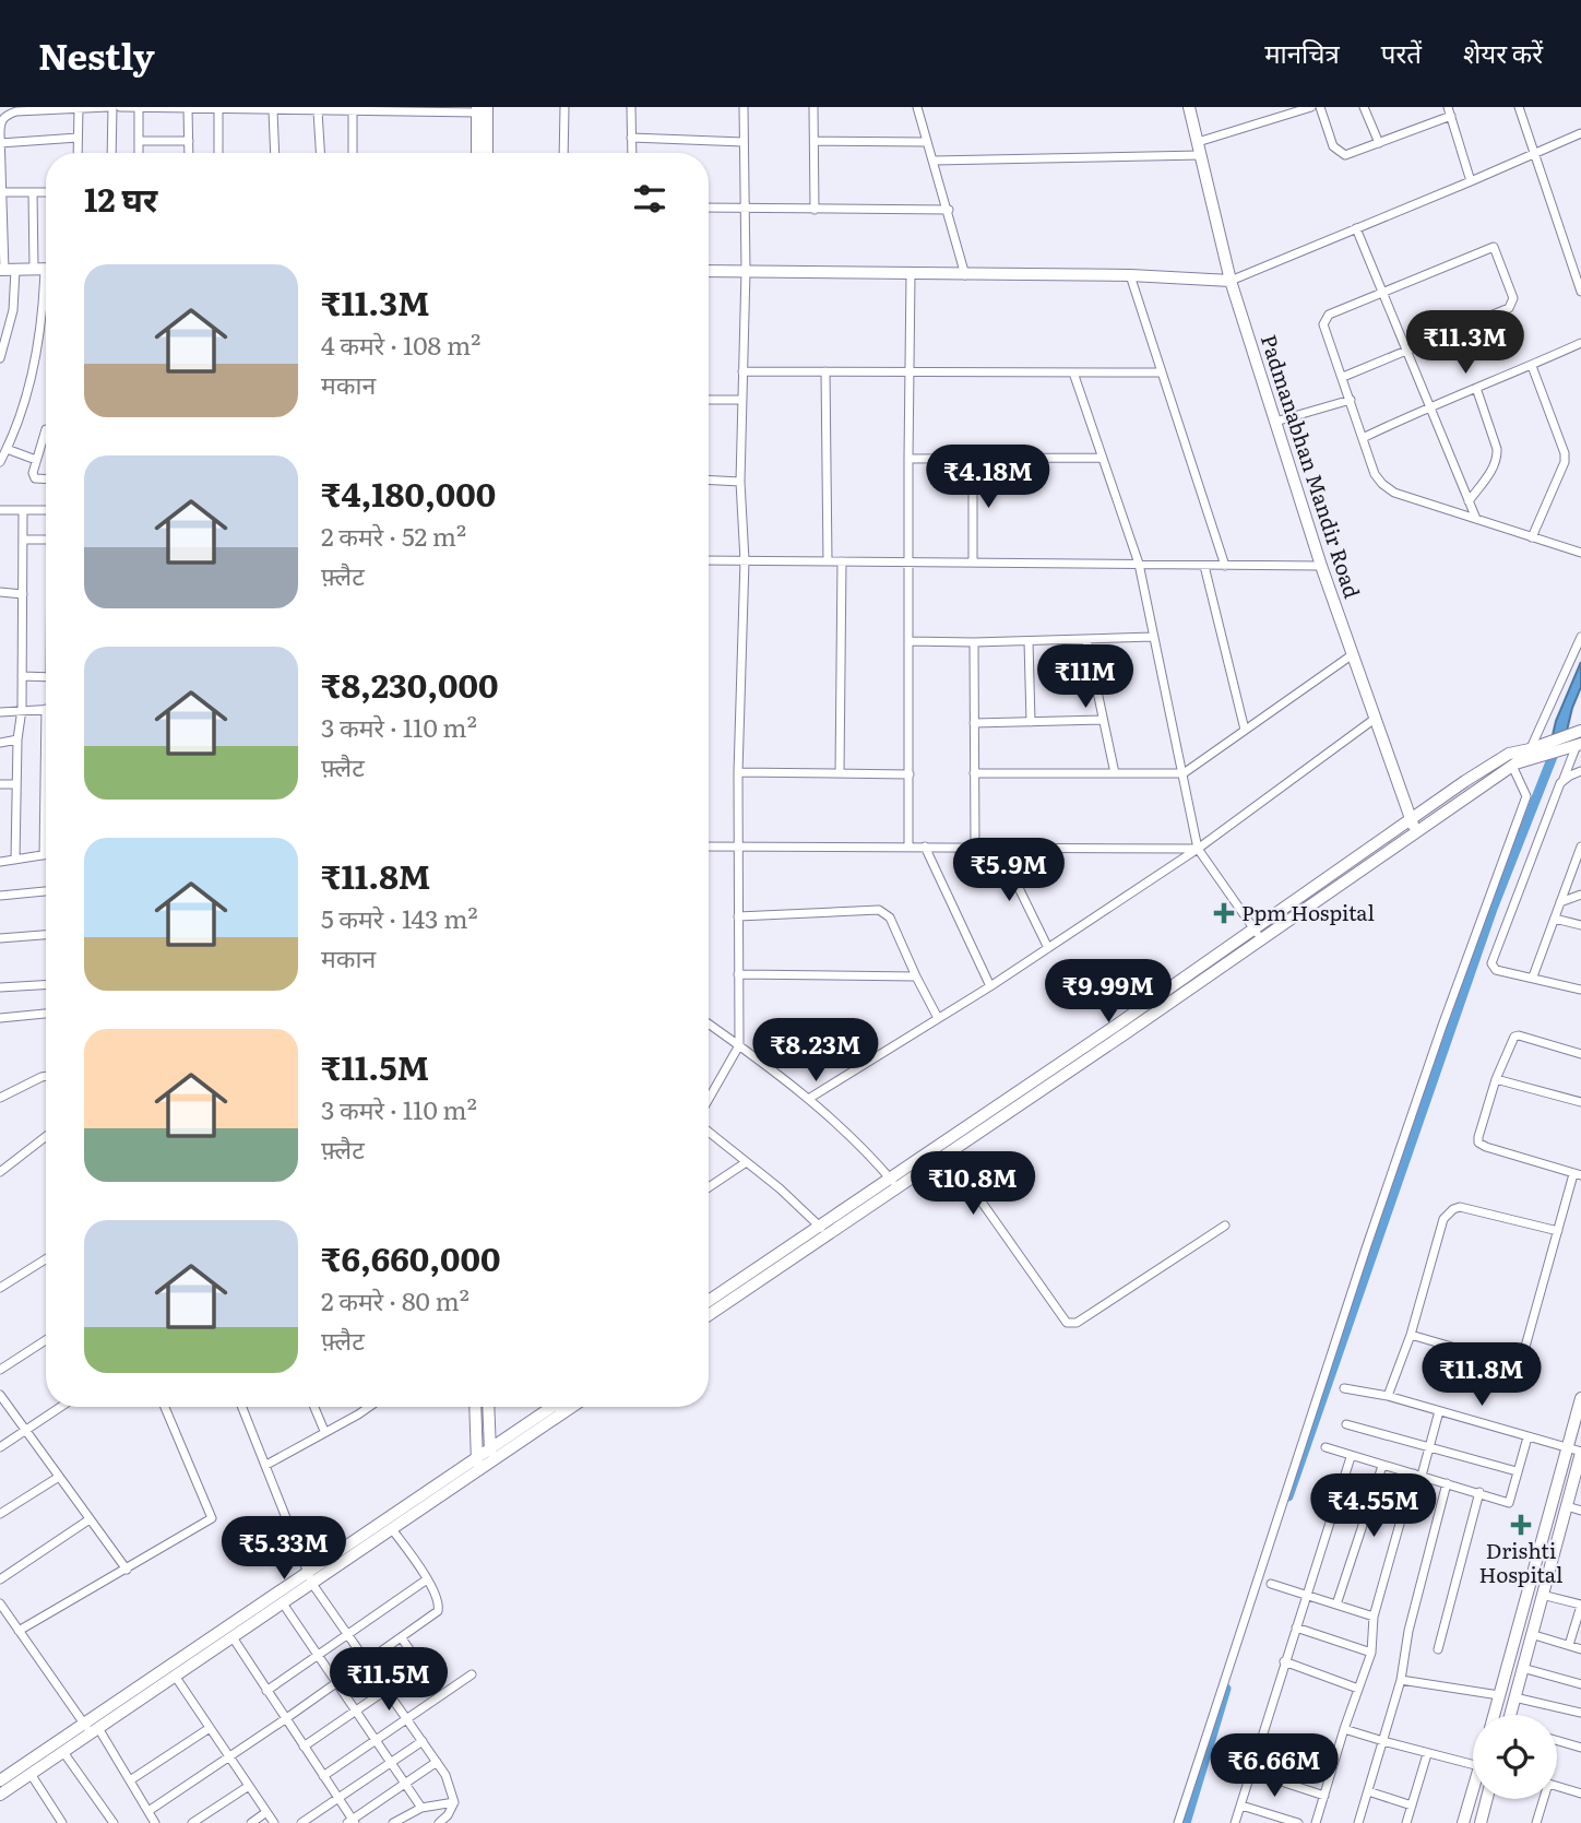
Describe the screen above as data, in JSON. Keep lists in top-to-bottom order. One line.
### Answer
{"streets":{"main road":["Padmanabhan Mandir Road"]},"places":{"health":["Ppm Hospital","Drishti Hospital"]},"page":{"header":"Nestly","nav":["मानचित्र","परतें","शेयर करें"],"heading":"12 घर","list":[{"name":"₹11.3M","note":"4 कमरे · 108 m² · मकान"},{"name":"₹4,180,000","note":"2 कमरे · 52 m² · फ़्लैट"},{"name":"₹8,230,000","note":"3 कमरे · 110 m² · फ़्लैट"},{"name":"₹11.8M","note":"5 कमरे · 143 m² · मकान"},{"name":"₹11.5M","note":"3 कमरे · 110 m² · फ़्लैट"},{"name":"₹6,660,000","note":"2 कमरे · 80 m² · फ़्लैट"}],"price":["₹11.3M","₹4.18M","₹11M","₹5.9M","₹9.99M","₹8.23M","₹10.8M","₹11.8M","₹4.55M","₹5.33M","₹11.5M","₹6.66M"]}}
